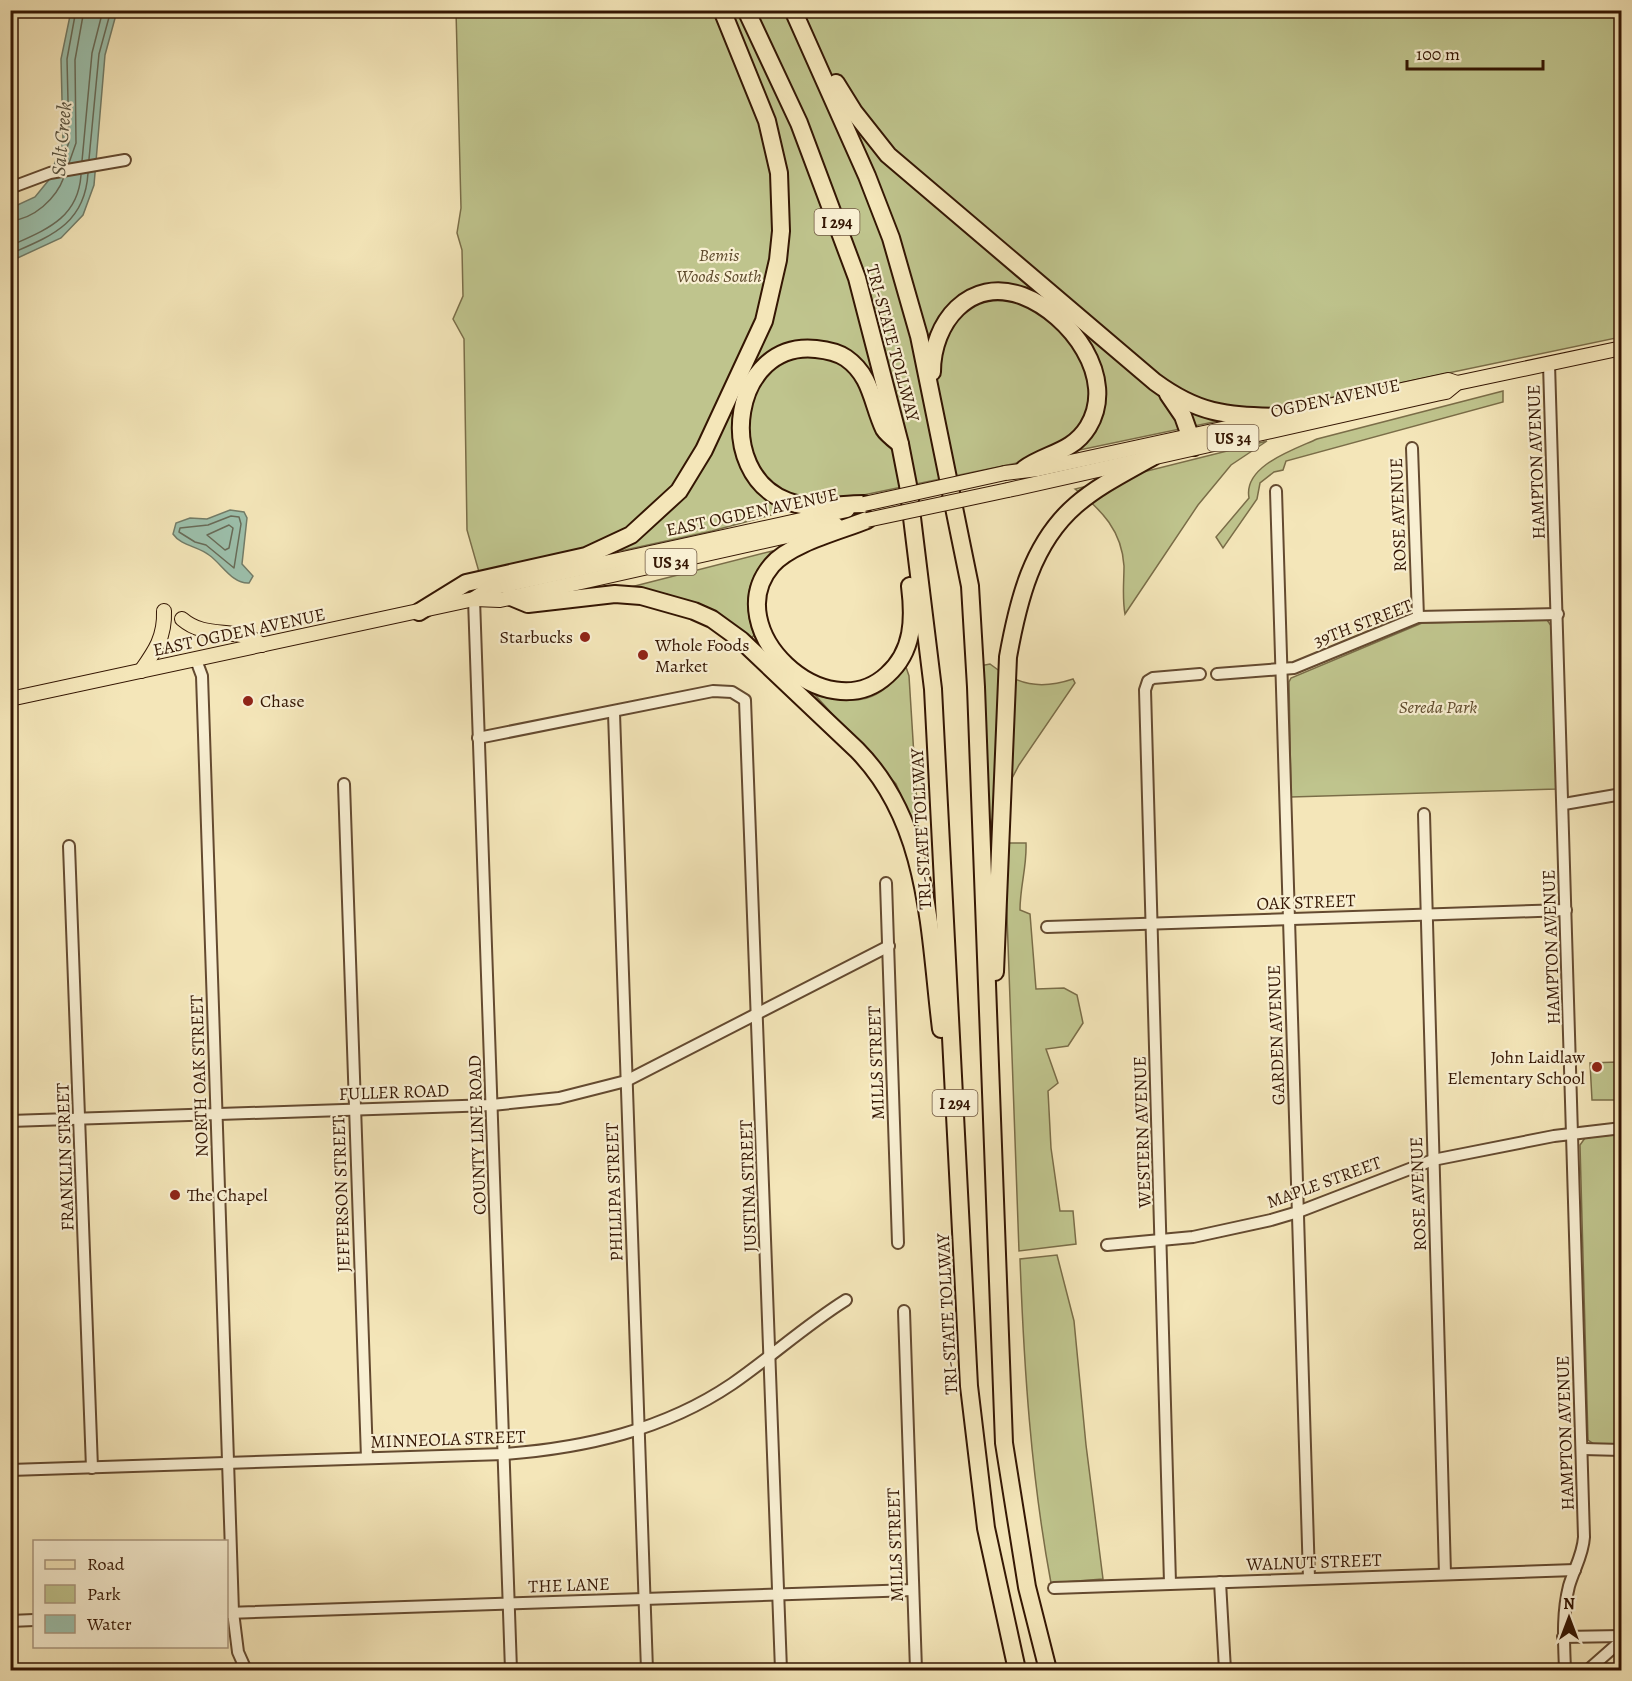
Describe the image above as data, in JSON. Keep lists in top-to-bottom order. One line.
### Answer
{"streets":{"highway":["I 294","TRI-STATE TOLLWAY"],"main road":["OGDEN AVENUE","US 34","EAST OGDEN AVENUE"],"street":["HAMPTON AVENUE","ROSE AVENUE","39TH STREET","OAK STREET","GARDEN AVENUE","MILLS STREET","NORTH OAK STREET","FULLER ROAD","WESTERN AVENUE","COUNTY LINE ROAD","FRANKLIN STREET","MAPLE STREET","JUSTINA STREET","PHILLIPA STREET","JEFFERSON STREET","MINNEOLA STREET","WALNUT STREET","THE LANE"]},"crossings":[["OGDEN AVENUE","HAMPTON AVENUE"],["OGDEN AVENUE","EAST OGDEN AVENUE"],["HAMPTON AVENUE","39TH STREET"],["HAMPTON AVENUE","OAK STREET"],["HAMPTON AVENUE","MAPLE STREET"],["HAMPTON AVENUE","WALNUT STREET"],["EAST OGDEN AVENUE","NORTH OAK STREET"],["EAST OGDEN AVENUE","COUNTY LINE ROAD"],["ROSE AVENUE","39TH STREET"],["ROSE AVENUE","OAK STREET"],["ROSE AVENUE","MAPLE STREET"],["ROSE AVENUE","WALNUT STREET"],["39TH STREET","GARDEN AVENUE"],["OAK STREET","GARDEN AVENUE"],["OAK STREET","WESTERN AVENUE"],["GARDEN AVENUE","MAPLE STREET"],["GARDEN AVENUE","WALNUT STREET"],["MILLS STREET","FULLER ROAD"],["MILLS STREET","THE LANE"],["NORTH OAK STREET","FULLER ROAD"],["NORTH OAK STREET","MINNEOLA STREET"],["NORTH OAK STREET","THE LANE"],["FULLER ROAD","COUNTY LINE ROAD"],["FULLER ROAD","FRANKLIN STREET"],["FULLER ROAD","JUSTINA STREET"],["FULLER ROAD","PHILLIPA STREET"],["FULLER ROAD","JEFFERSON STREET"],["WESTERN AVENUE","MAPLE STREET"],["WESTERN AVENUE","WALNUT STREET"],["COUNTY LINE ROAD","MINNEOLA STREET"],["COUNTY LINE ROAD","THE LANE"],["FRANKLIN STREET","MINNEOLA STREET"],["JUSTINA STREET","PHILLIPA STREET"],["JUSTINA STREET","MINNEOLA STREET"],["JUSTINA STREET","THE LANE"],["PHILLIPA STREET","MINNEOLA STREET"],["PHILLIPA STREET","THE LANE"],["JEFFERSON STREET","MINNEOLA STREET"]],"water":["Salt Creek"],"parks":["Bemis Woods South","Sereda Park"],"places":["Starbucks","Whole Foods Market","Chase","John Laidlaw Elementary School","The Chapel"],"legend":["Road","Park","Water"],"scale_bar":"100 m","north":"top"}
